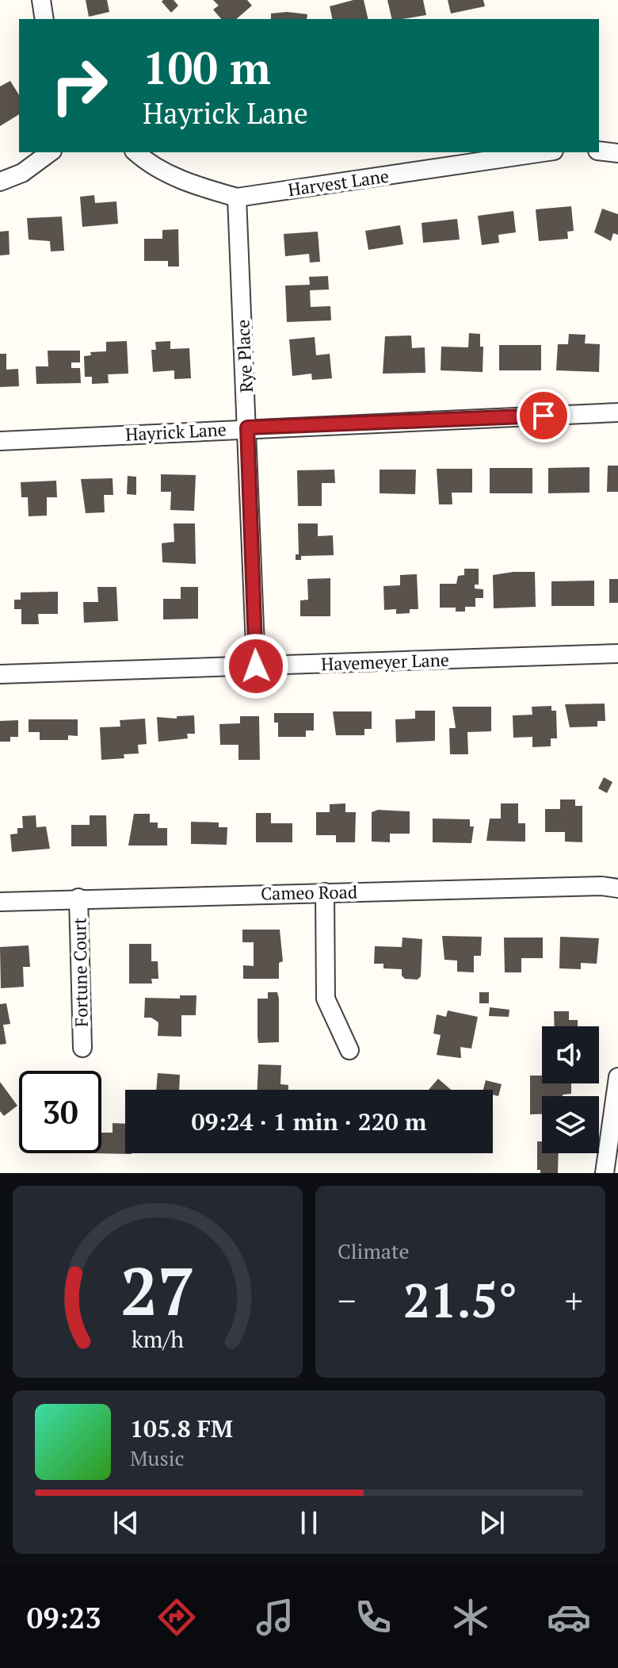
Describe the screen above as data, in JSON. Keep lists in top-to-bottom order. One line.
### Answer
{"streets":{"street":["Harvest Lane","Rye Place","Hayrick Lane","Havemeyer Lane","Cameo Road","Fortune Court"]},"crossings":[["Harvest Lane","Rye Place"],["Rye Place","Hayrick Lane"],["Rye Place","Havemeyer Lane"],["Cameo Road","Fortune Court"]],"page":{"turn":["100 m","Hayrick Lane"],"limit":"30","trip":"09:24 · 1 min · 220 m","tile":"Climate","heat":["−","21.5°","+"],"song":["105.8 FM","Music"],"tabs":"09:23","gauge":["27","km/h"]}}
